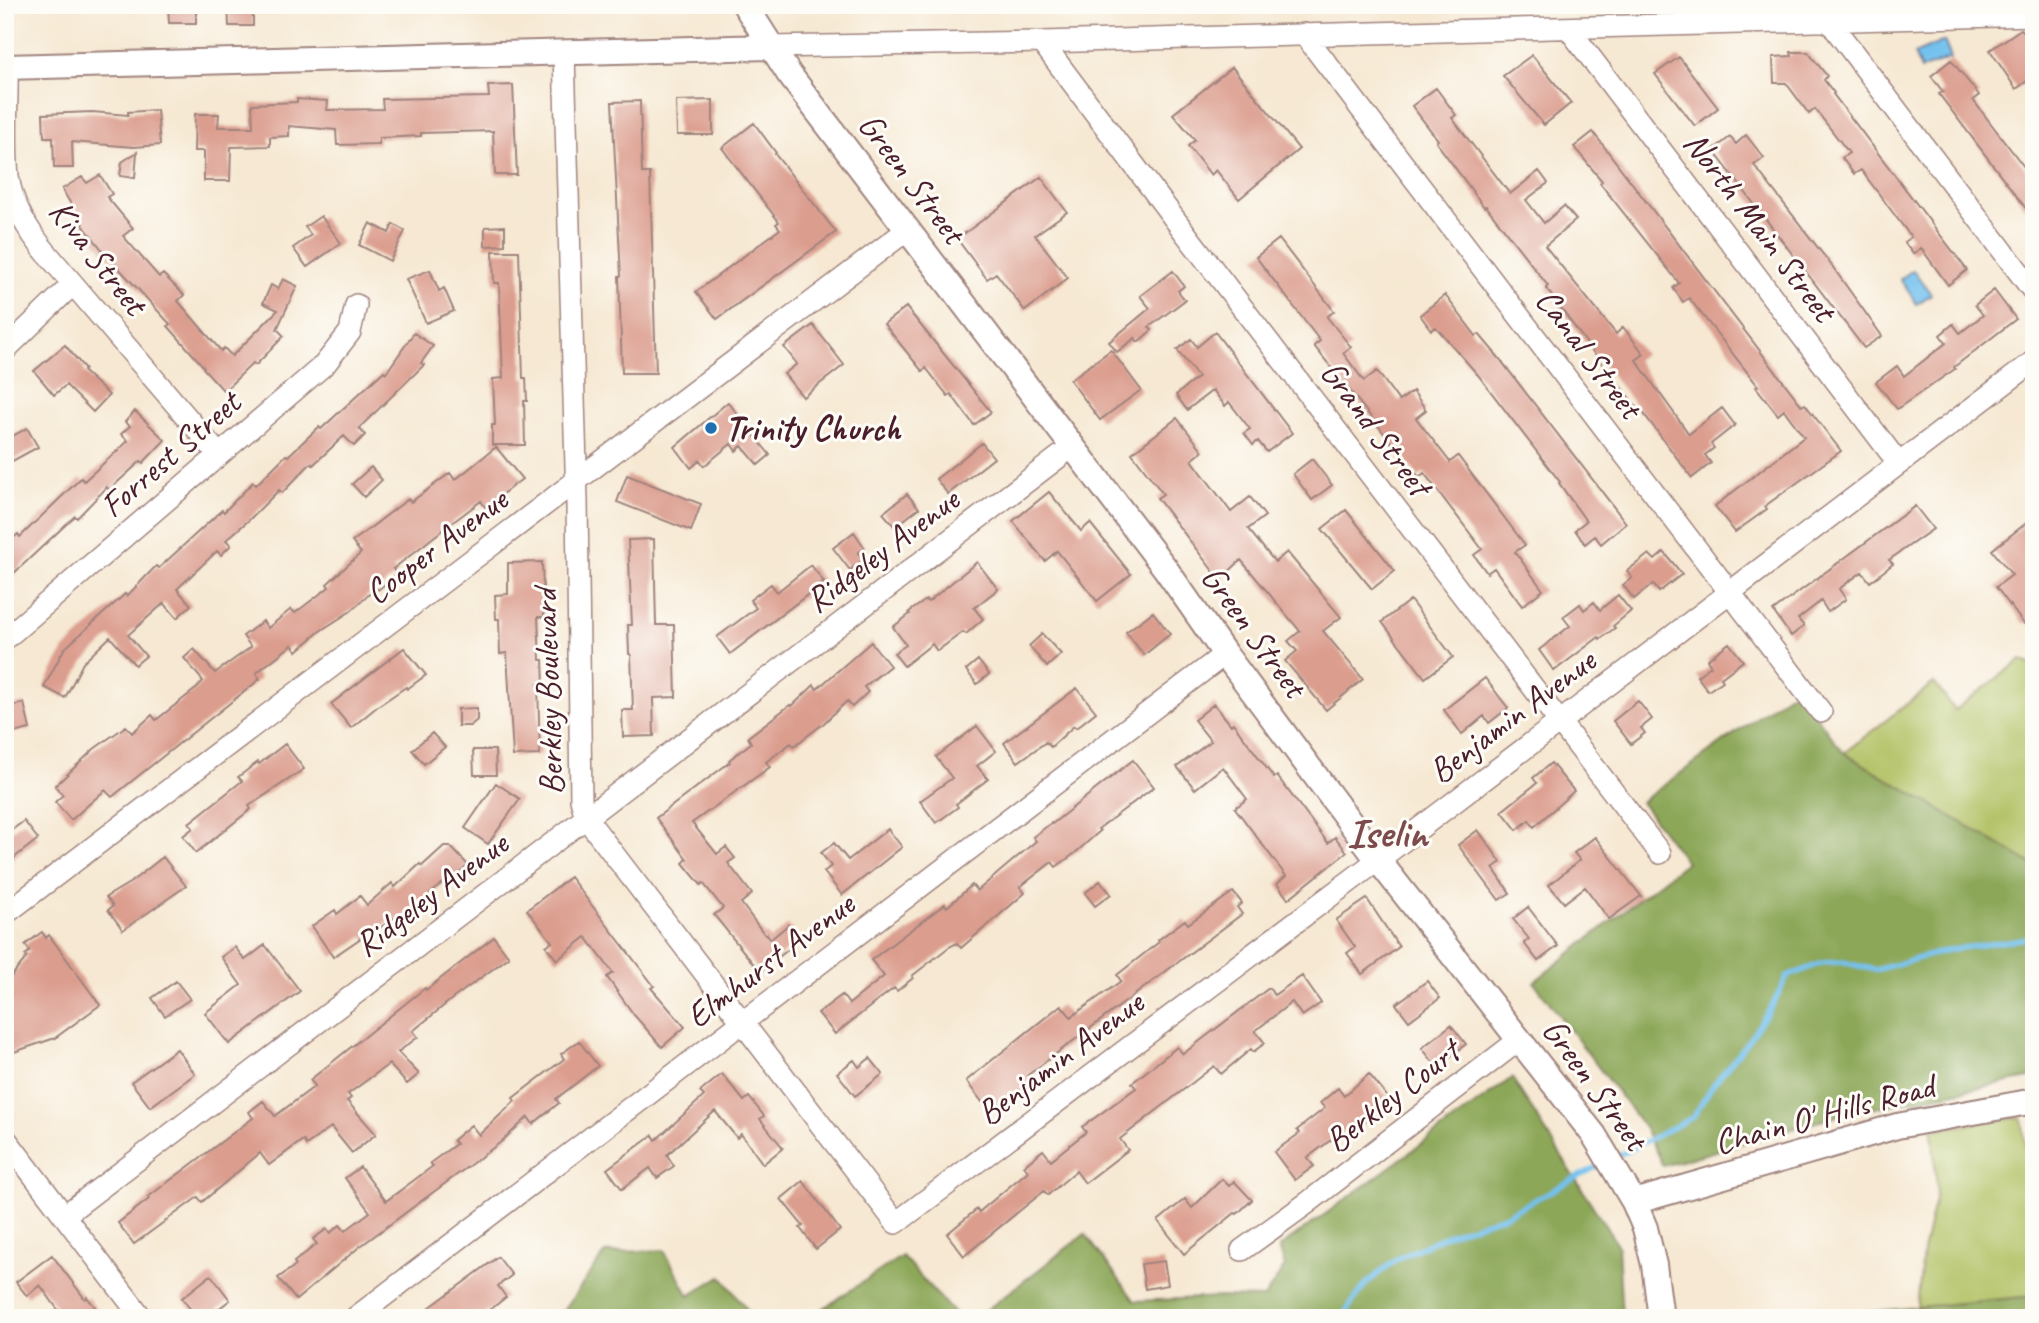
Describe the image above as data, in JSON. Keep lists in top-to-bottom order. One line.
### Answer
{"streets":{"street":["Green Street","North Main Street","Kiva Street","Canal Street","Grand Street","Forrest Street","Cooper Avenue","Ridgeley Avenue","Berkley Boulevard","Benjamin Avenue","Elmhurst Avenue","Berkley Court","Chain O' Hills Road"]},"crossings":[["Green Street","Cooper Avenue"],["Green Street","Ridgeley Avenue"],["Green Street","Benjamin Avenue"],["Green Street","Elmhurst Avenue"],["Green Street","Berkley Court"],["Green Street","Chain O' Hills Road"],["North Main Street","Benjamin Avenue"],["Kiva Street","Forrest Street"],["Canal Street","Benjamin Avenue"],["Grand Street","Benjamin Avenue"],["Cooper Avenue","Berkley Boulevard"],["Ridgeley Avenue","Berkley Boulevard"],["Berkley Boulevard","Benjamin Avenue"],["Berkley Boulevard","Elmhurst Avenue"]],"districts":["Iselin"],"places":["Trinity Church"]}
